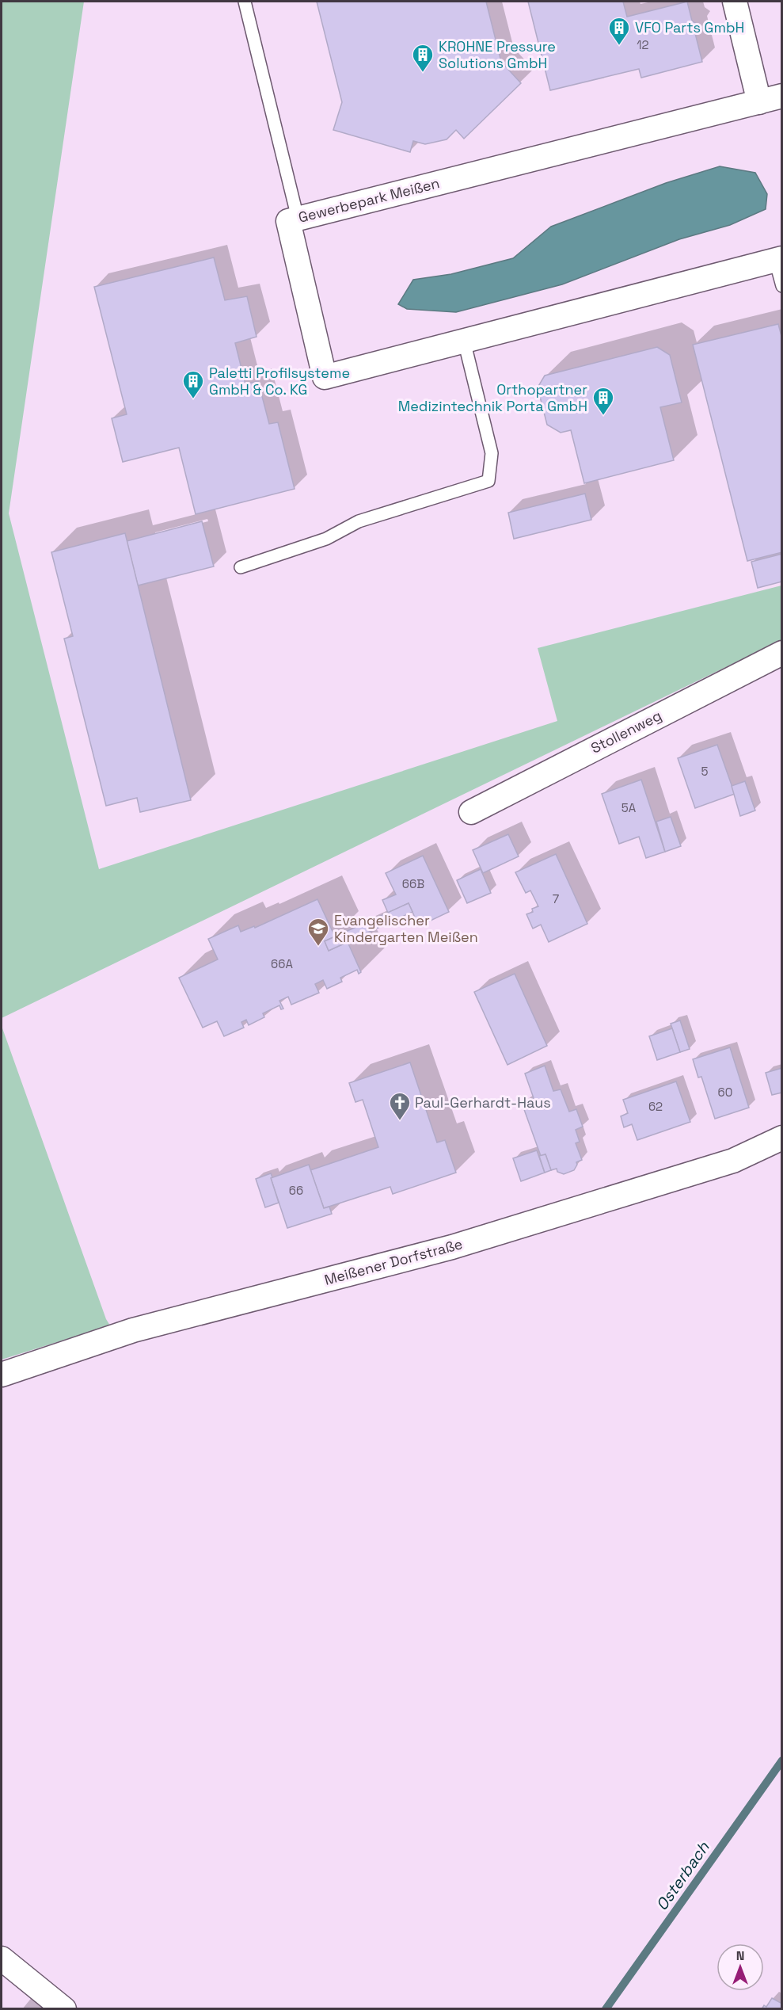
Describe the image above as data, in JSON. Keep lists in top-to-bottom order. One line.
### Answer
{"streets":{"street":["Gewerbepark Meißen","Stollenweg","Meißener Dorfstraße"]},"water":["Osterbach"],"places":{"building":["VFO Parts GmbH","KROHNE Pressure Solutions GmbH","Paletti Profilsysteme GmbH & Co. KG","Orthopartner Medizintechnik Porta GmbH"],"school or university":["Evangelischer Kindergarten Meißen"],"church":["Paul-Gerhardt-Haus"]},"house_numbers":["12","5","5A","66B","7","66A","60","62","66"],"north":"top"}
